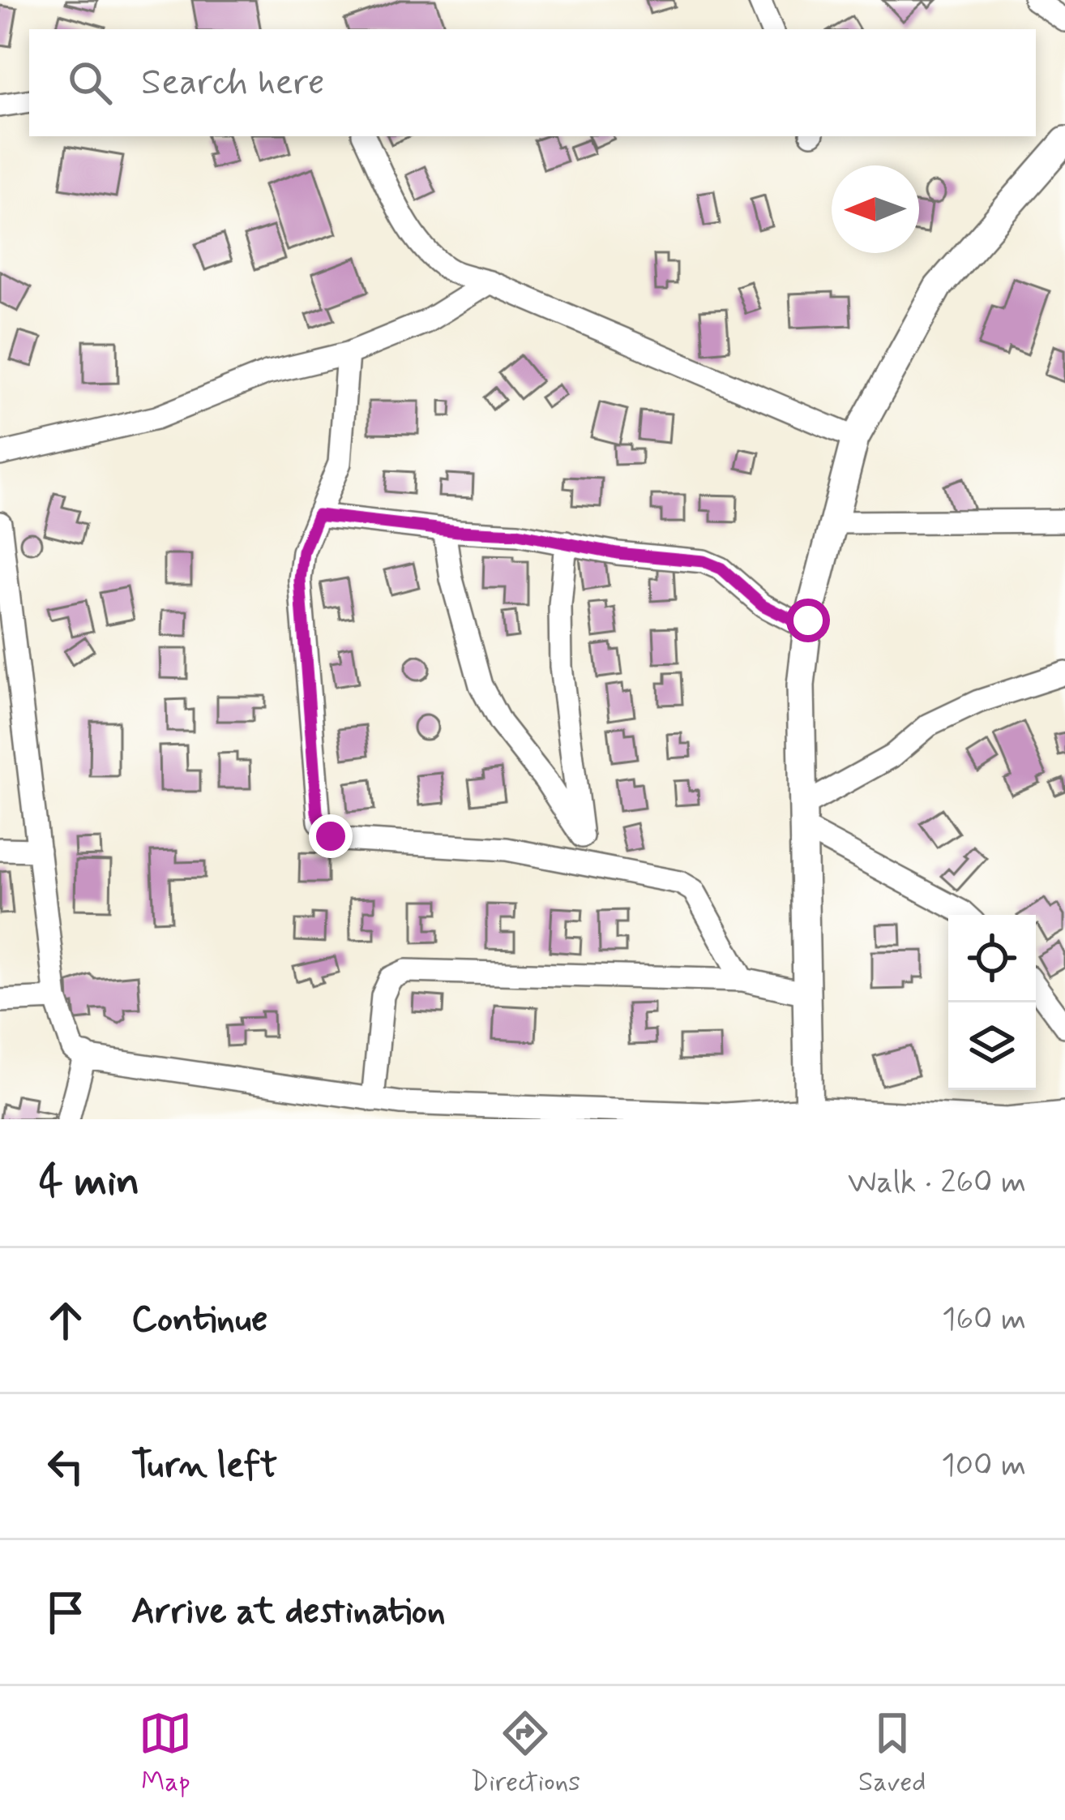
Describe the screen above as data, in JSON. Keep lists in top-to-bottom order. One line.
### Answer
{"north":"left","page":{"search":"Search here","heading":["4 min","Walk · 260 m"],"list":[["Continue","160 m"],["Turn left","100 m"],"Arrive at destination"],"nav":["Map","Directions","Saved"]}}
